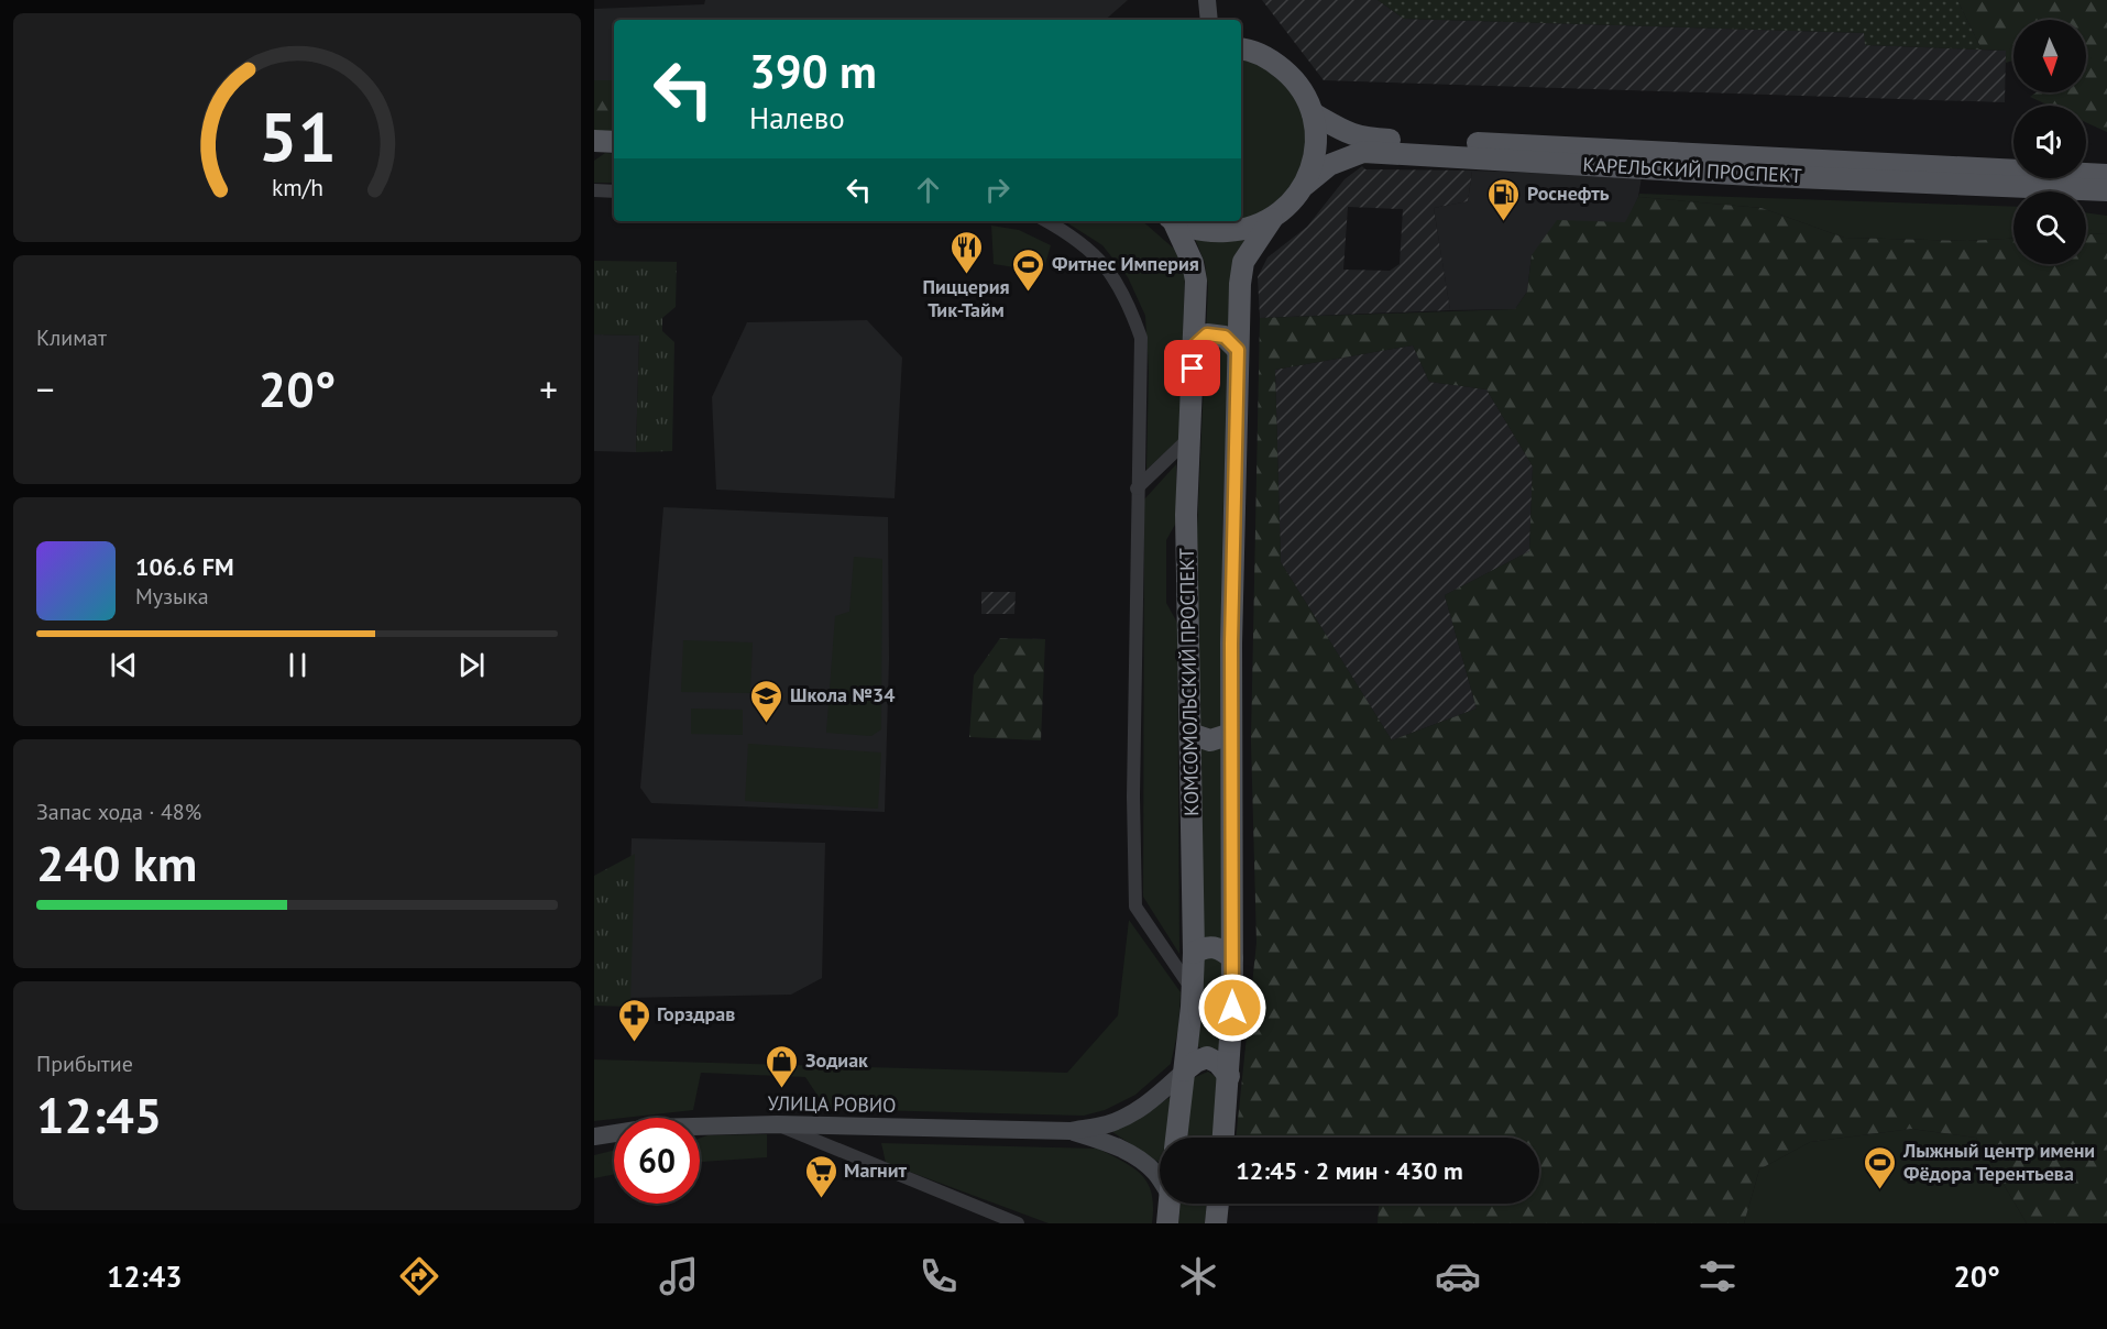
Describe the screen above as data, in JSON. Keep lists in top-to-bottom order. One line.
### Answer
{"streets":{"main road":["КАРЕЛЬСКИЙ ПРОСПЕКТ","КОМСОМОЛЬСКИЙ ПРОСПЕКТ","УЛИЦА РОВИО"]},"crossings":[["КОМСОМОЛЬСКИЙ ПРОСПЕКТ","УЛИЦА РОВИО"]],"places":{"fuel station":["Роснефть"],"restaurant":["Пиццерия Тик-Тайм"],"sports":["Фитнес Империя","Лыжный центр имени Фёдора Терентьева"],"school or university":["Школа №34"],"pharmacy":["Горздрав"],"shop":["Зодиак"],"supermarket":["Магнит"]},"north":"bottom","page":{"turn":["390 m","Налево"],"tile":["Климат",["Запас хода · 48%","240 km"],["Прибытие","12:45"]],"heat":["−","20°","+"],"song":["106.6 FM","Музыка"],"limit":"60","trip":"12:45 · 2 мин · 430 m","tabs":["12:43","20°"],"gauge":["51","km/h"]}}
